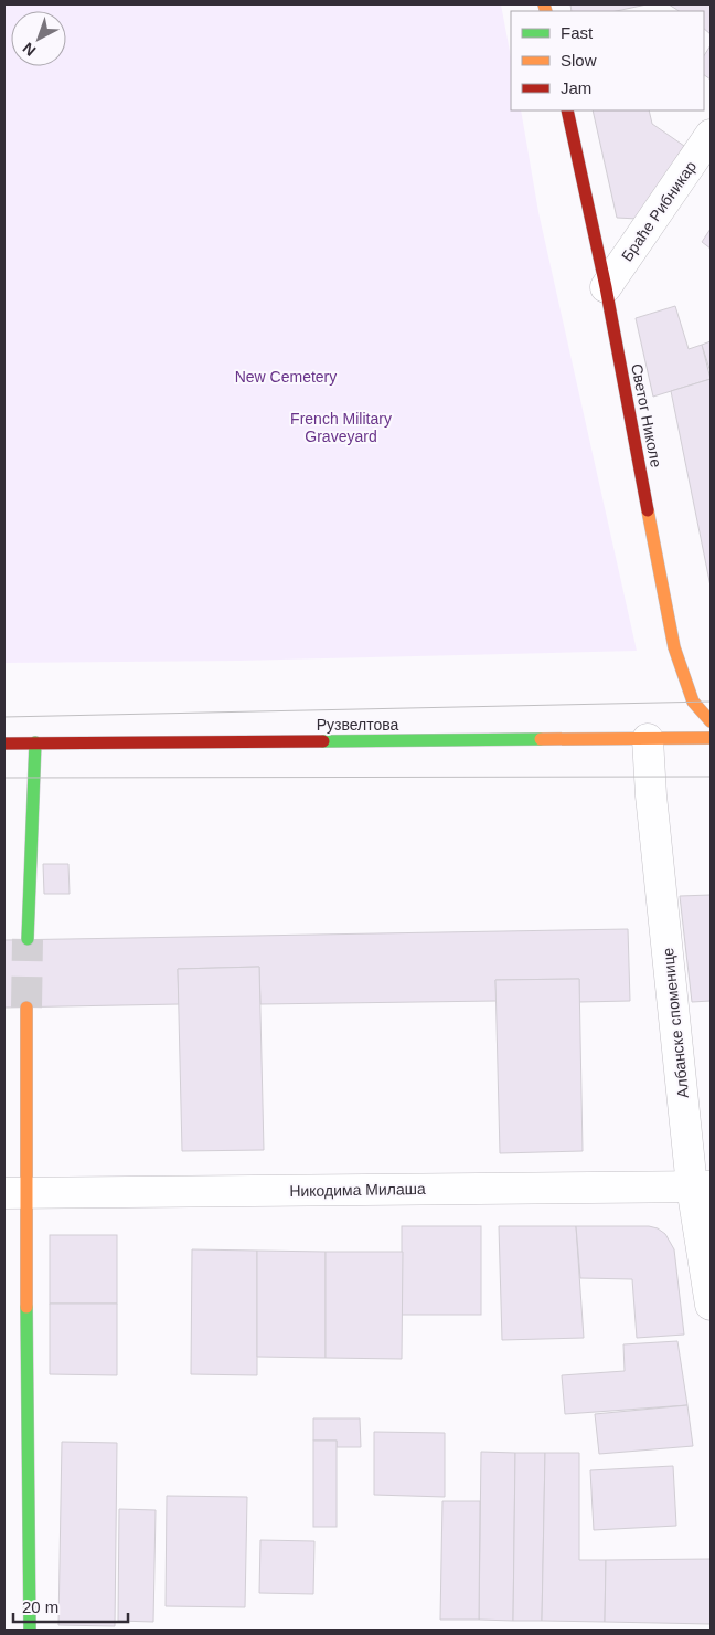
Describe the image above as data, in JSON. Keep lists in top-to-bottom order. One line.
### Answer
{"streets":{"street":["Браће Рибникар","Светог Николе","Рузвелтова","Албанске споменице","Никодима Милаша"]},"crossings":[["Браће Рибникар","Светог Николе"],["Рузвелтова","Албанске споменице"],["Албанске споменице","Никодима Милаша"]],"parks":["New Cemetery","French Military Graveyard"],"legend":["Fast","Slow","Jam"],"scale_bar":"20 m","north":"bottom left"}
